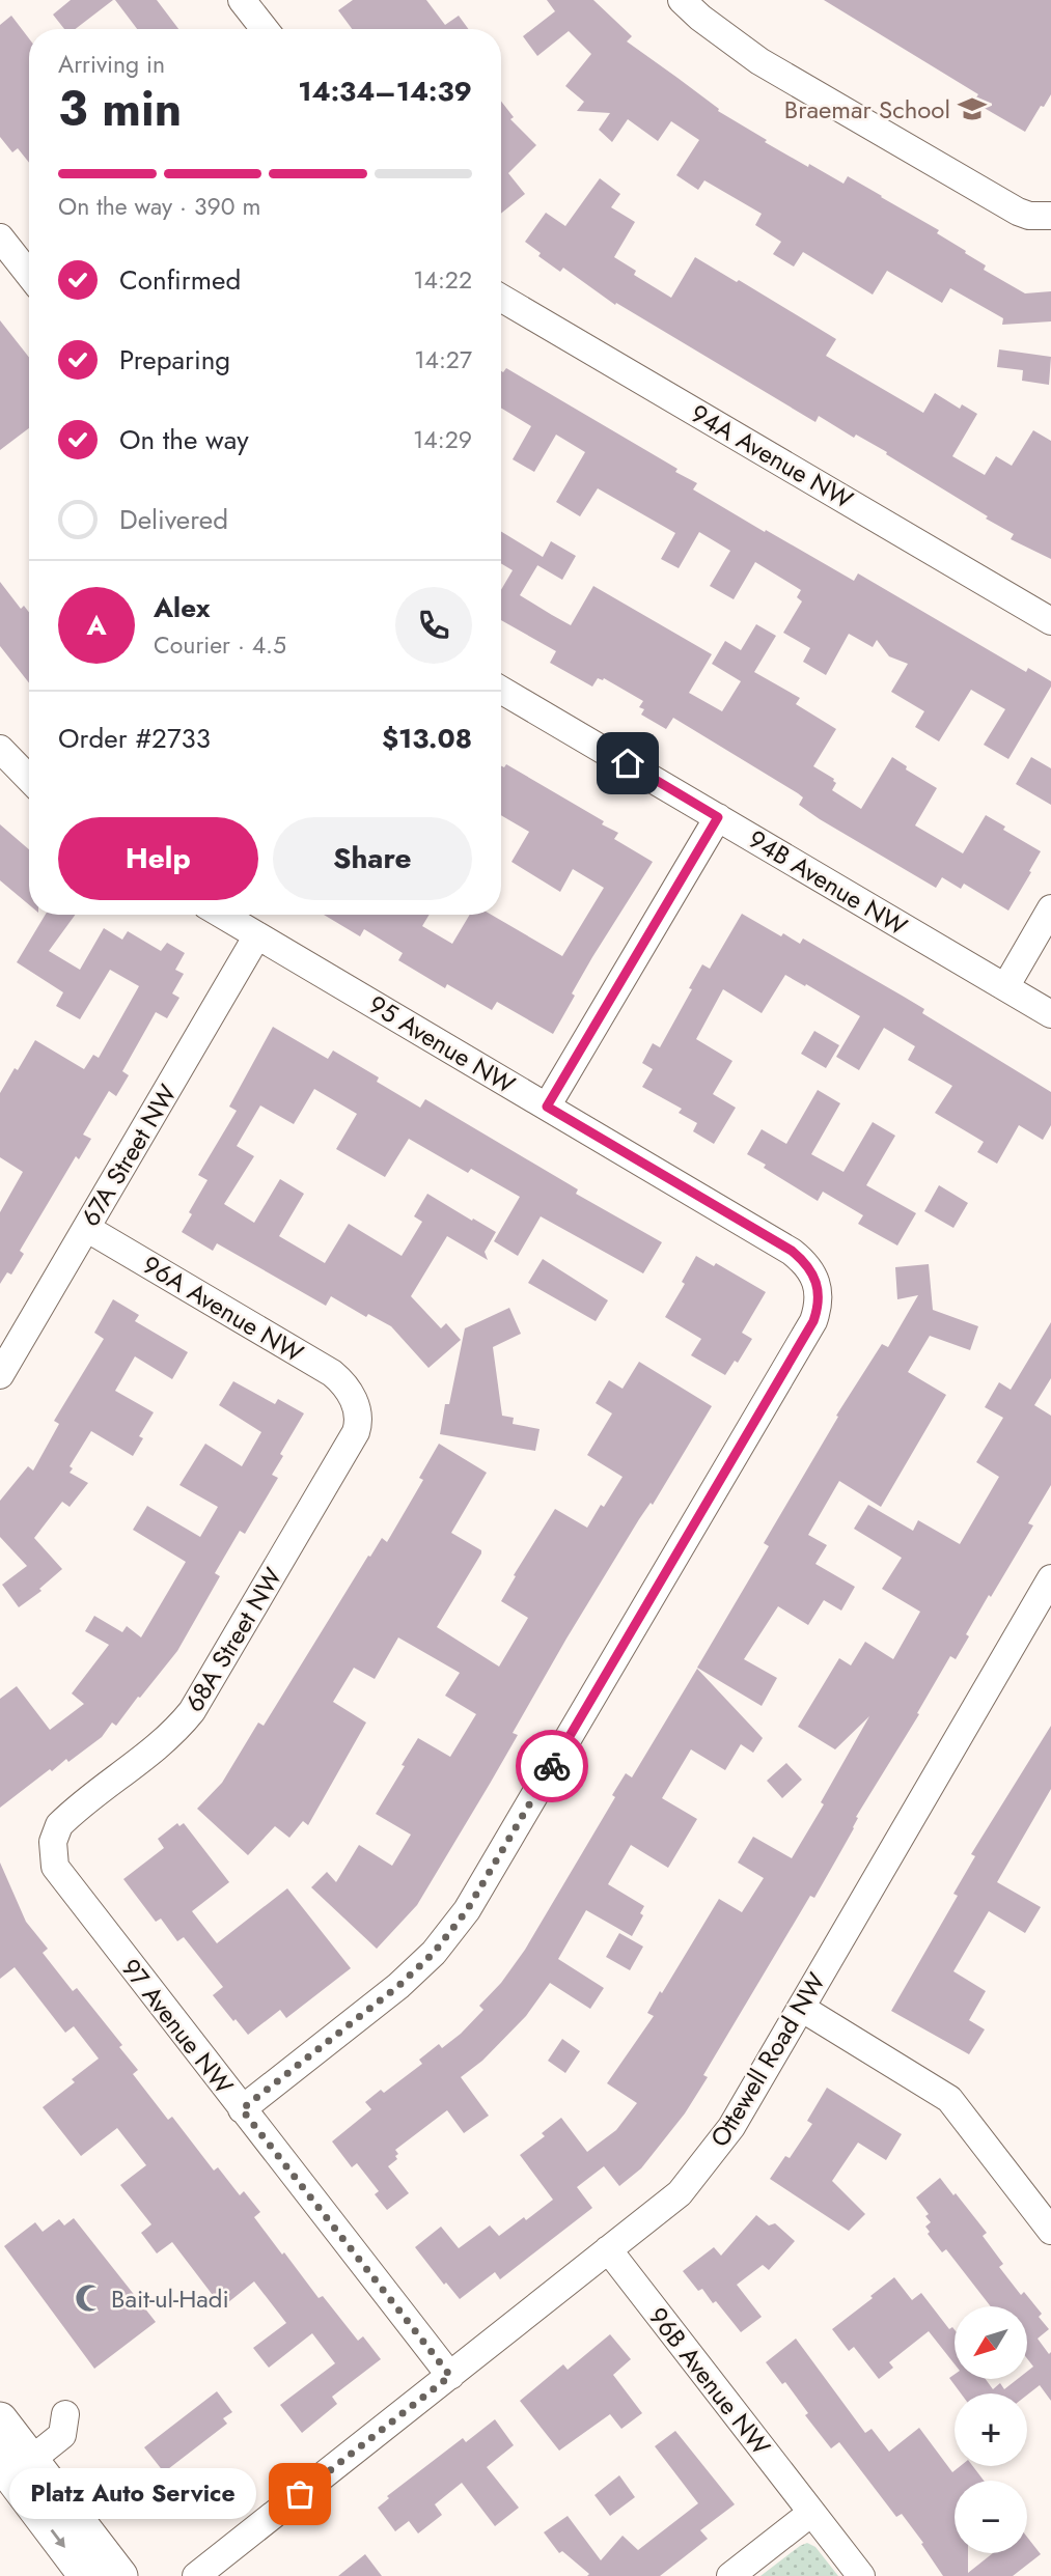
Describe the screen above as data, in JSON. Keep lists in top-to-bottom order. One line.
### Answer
{"streets":{"street":["94A Avenue NW","94B Avenue NW","95 Avenue NW","67A Street NW","96A Avenue NW","68A Street NW","97 Avenue NW","Ottewell Road NW","96B Avenue NW"]},"crossings":[["95 Avenue NW","67A Street NW"],["95 Avenue NW","97 Avenue NW"],["67A Street NW","96A Avenue NW"],["96A Avenue NW","68A Street NW"],["68A Street NW","97 Avenue NW"],["97 Avenue NW","Ottewell Road NW"],["Ottewell Road NW","96B Avenue NW"]],"places":{"school or university":["Braemar School"],"mosque":["Bait-ul-Hadi"],"other":["Platz Auto Service"]},"north":"bottom left","page":{"heading":["3 min","Arriving in","14:34–14:39"],"panel":["Alex","Courier · 4.5","Order #2733","$13.08"],"bar":"On the way · 390 m","list":[["Confirmed","14:22"],["Preparing","14:27"],["On the way","14:29"],"Delivered"],"round":"A","buttons":["Help","Share"],"map_buttons":["+","−"],"bubble":"Platz Auto Service"}}
